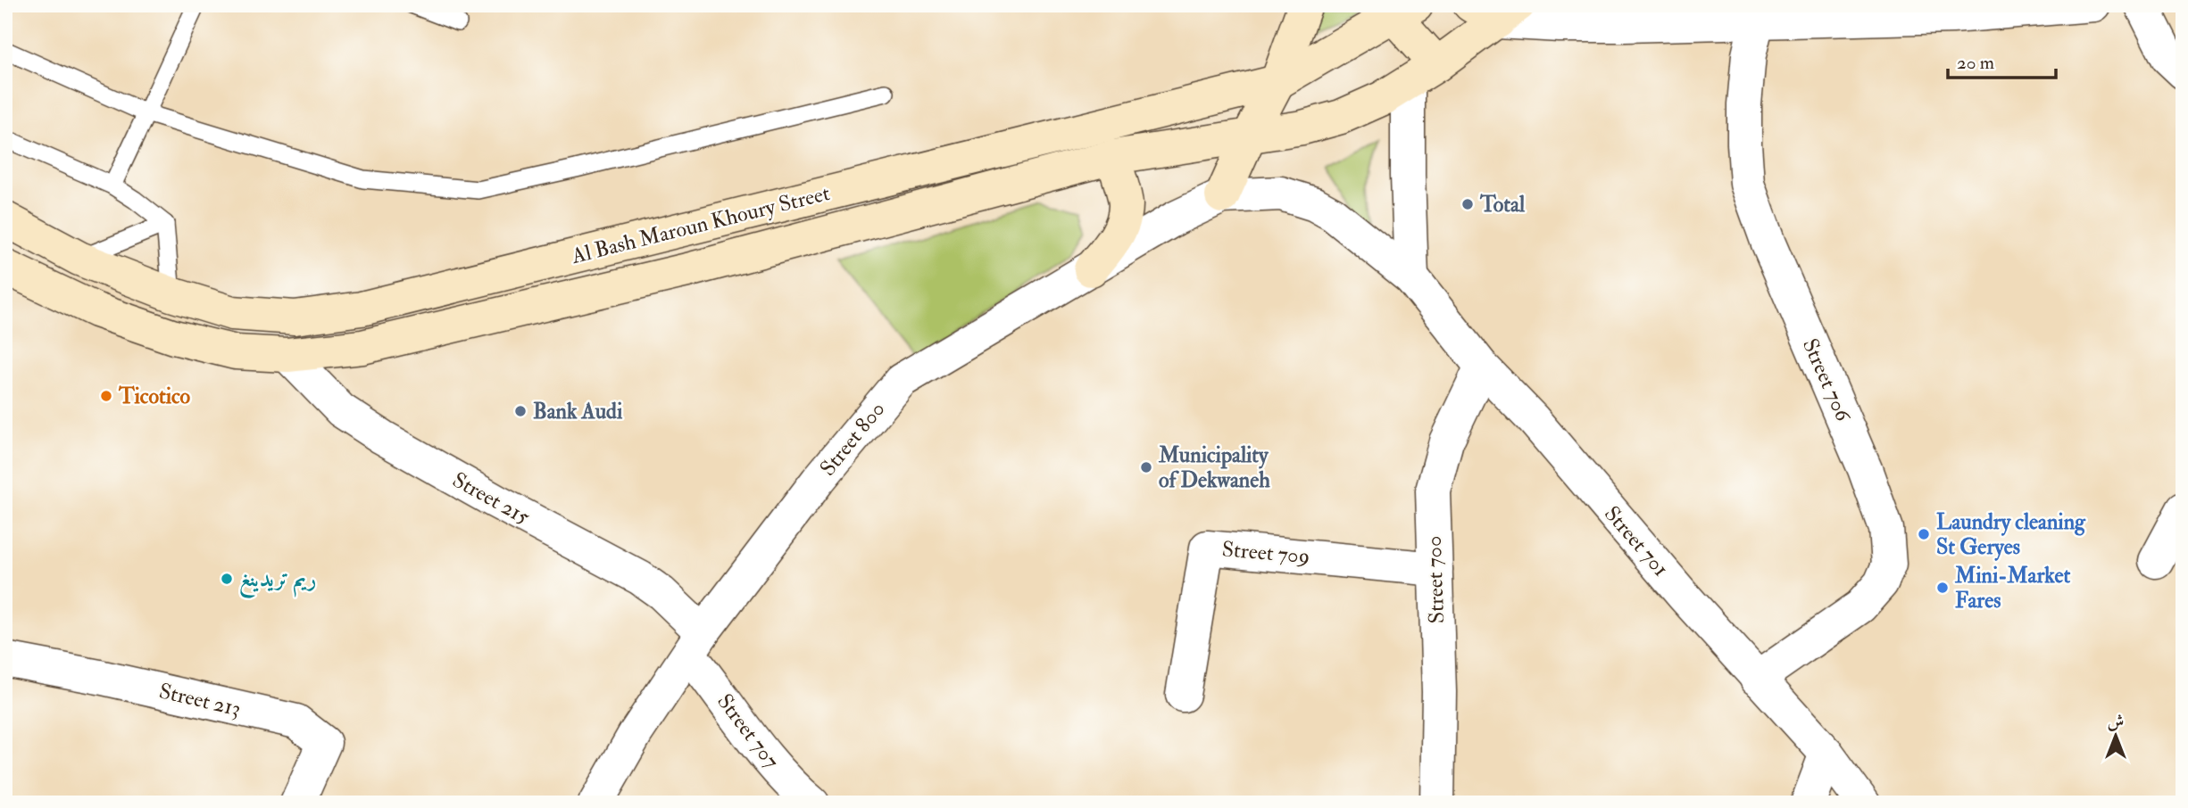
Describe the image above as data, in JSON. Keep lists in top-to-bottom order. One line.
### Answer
{"streets":{"main road":["Al Bash Maroun Khoury Street"],"street":["Street 706","Street 800","Street 215","Street 701","Street 709","Street 700","Street 213","Street 707"]},"crossings":[["Al Bash Maroun Khoury Street","Street 215"],["Street 706","Street 701"],["Street 800","Street 215"],["Street 800","Street 701"],["Street 800","Street 707"],["Street 215","Street 707"],["Street 701","Street 700"],["Street 709","Street 700"]],"places":["Total","Ticotico","Bank Audi","Municipality of Dekwaneh","Laundry cleaning St Geryes","ريم تريدينغ","Mini-Market Fares"],"scale_bar":"20 m","north":"top"}
